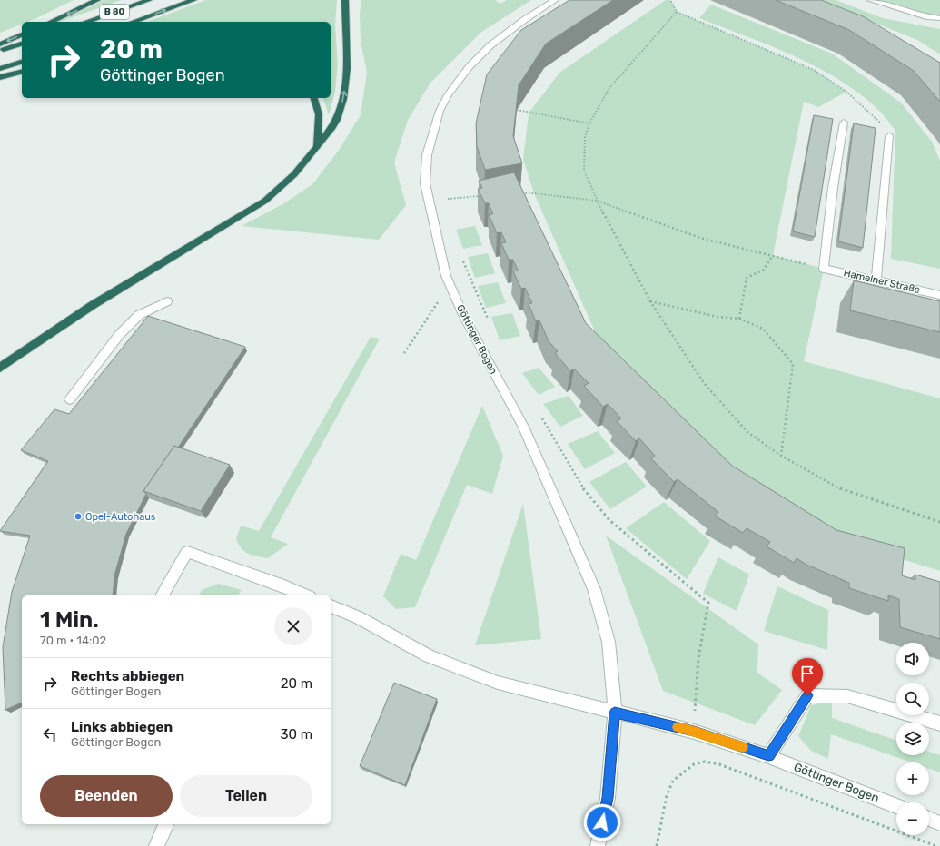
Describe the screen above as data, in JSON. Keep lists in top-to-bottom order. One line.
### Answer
{"streets":{"highway":["B 80"],"street":["Hamelner Straße","Göttinger Bogen"]},"places":["Opel-Autohaus"],"page":{"turn":["20 m","Göttinger Bogen"],"heading":["1 Min.","70 m · 14:02"],"map_buttons":["+","−"],"list":[{"name":"Rechts abbiegen","note":"Göttinger Bogen","value":"20 m"},{"name":"Links abbiegen","note":"Göttinger Bogen","value":"30 m"}],"buttons":["Beenden","Teilen"]}}
